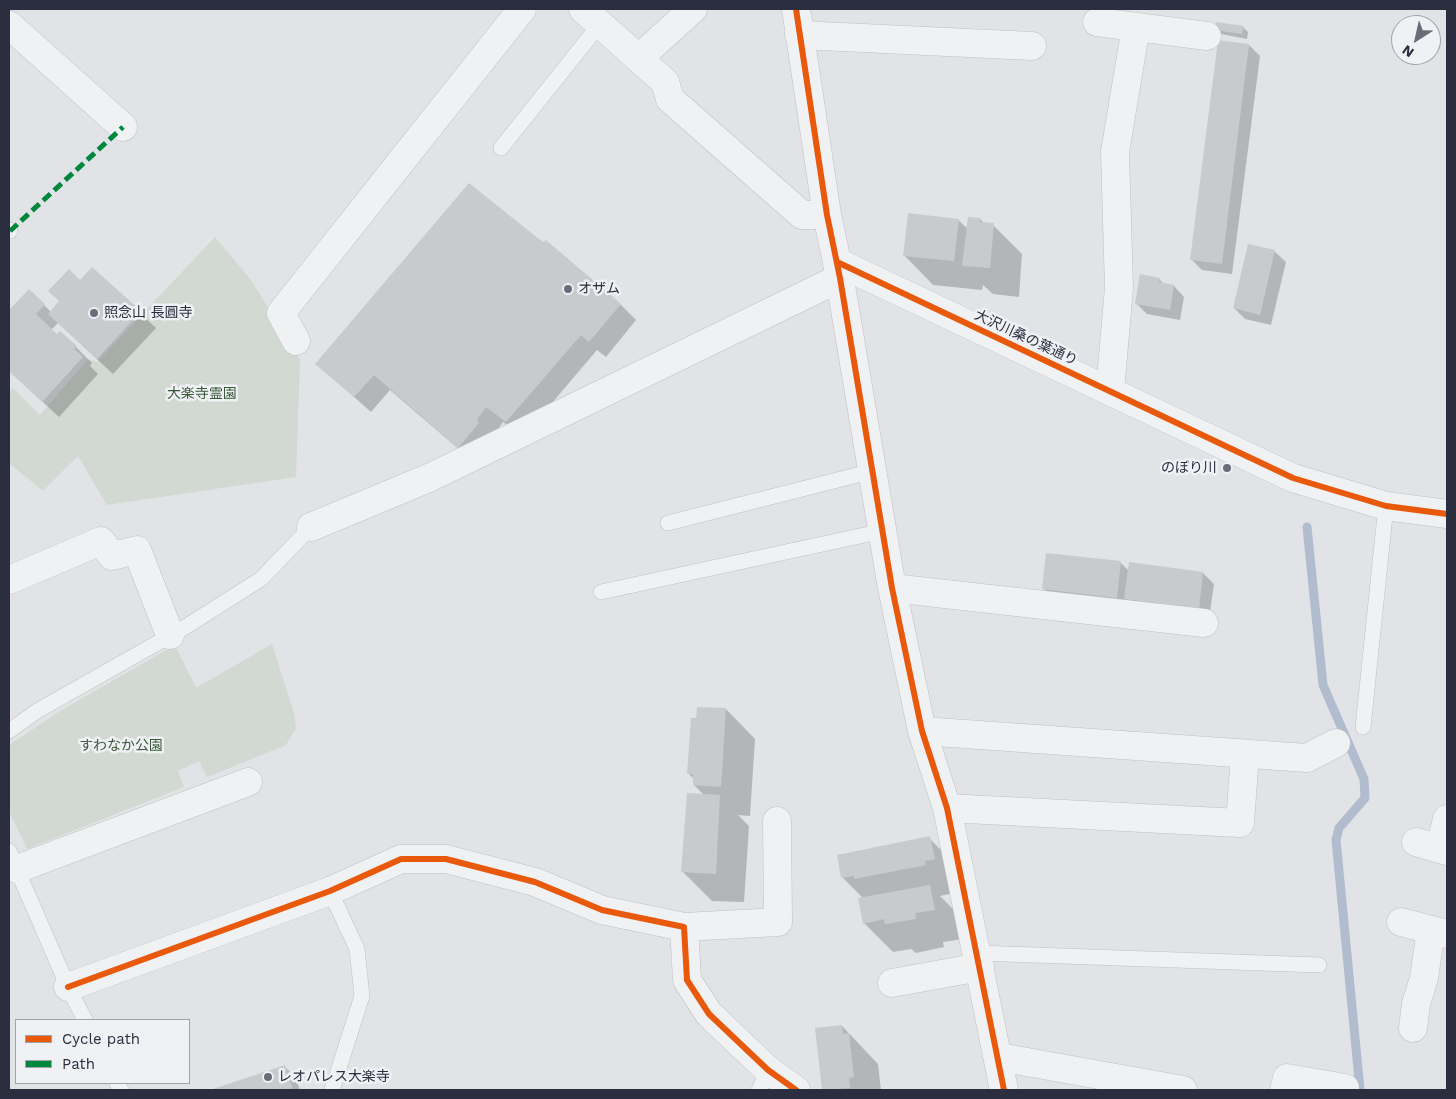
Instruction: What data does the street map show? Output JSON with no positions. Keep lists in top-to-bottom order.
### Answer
{
  "streets": {
    "street": ["大沢川桑の葉通り"]
  },
  "parks": ["大楽寺霊園", "すわなか公園"],
  "places": [
    "オザム",
    "照念山 長圓寺",
    "のぼり川",
    "レオパレス大楽寺"
  ],
  "legend": ["Cycle path", "Path"],
  "north": "bottom left"
}
